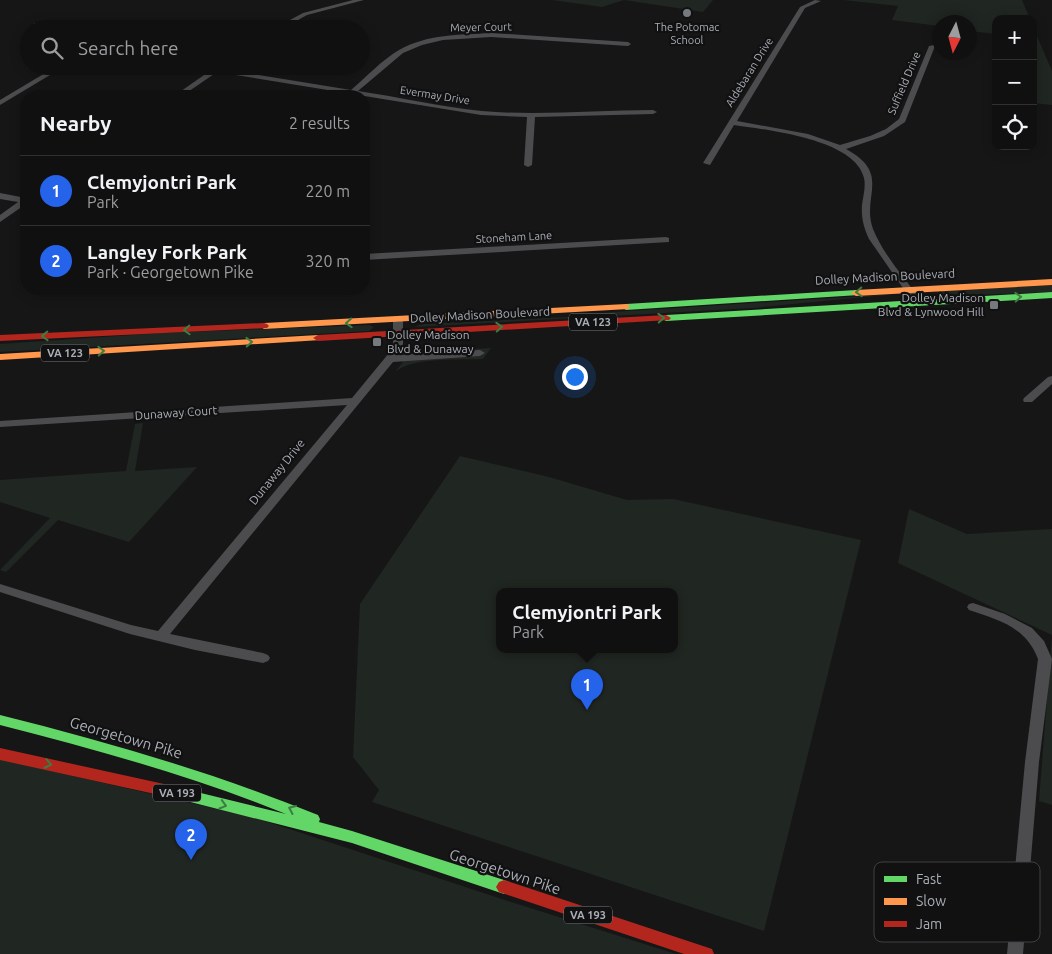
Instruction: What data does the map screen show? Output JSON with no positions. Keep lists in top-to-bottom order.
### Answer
{
  "streets": {
    "main road": [
      "Dolley Madison Boulevard",
      "VA 123",
      "Georgetown Pike",
      "VA 193"
    ],
    "street": [
      "Meyer Court",
      "Aldebaran Drive",
      "Suffield Drive",
      "Evermay Drive",
      "Stoneham Lane",
      "Dunaway Court",
      "Dunaway Drive"
    ]
  },
  "crossings": [
    ["Dolley Madison Boulevard", "Dunaway Drive"],
    ["Dunaway Court", "Dunaway Drive"]
  ],
  "places": {
    "other": ["The Potomac School"],
    "transit": ["Dolley Madison Blvd & Lynwood Hill", "Dolley Madison Blvd & Dunaway"]
  },
  "legend": ["Fast", "Slow", "Jam"],
  "north": "bottom",
  "page": {
    "map_buttons": ["+", "−"],
    "search": "Search here",
    "heading": ["Nearby", "2 results"],
    "list": [
      {
        "mark": "1",
        "name": "Clemyjontri Park",
        "note": "Park",
        "value": "220 m"
      },
      {
        "mark": "2",
        "name": "Langley Fork Park",
        "note": "Park · Georgetown Pike",
        "value": "320 m"
      }
    ],
    "popup": ["Clemyjontri Park", "Park"],
    "pins": ["1", "2"]
  }
}
